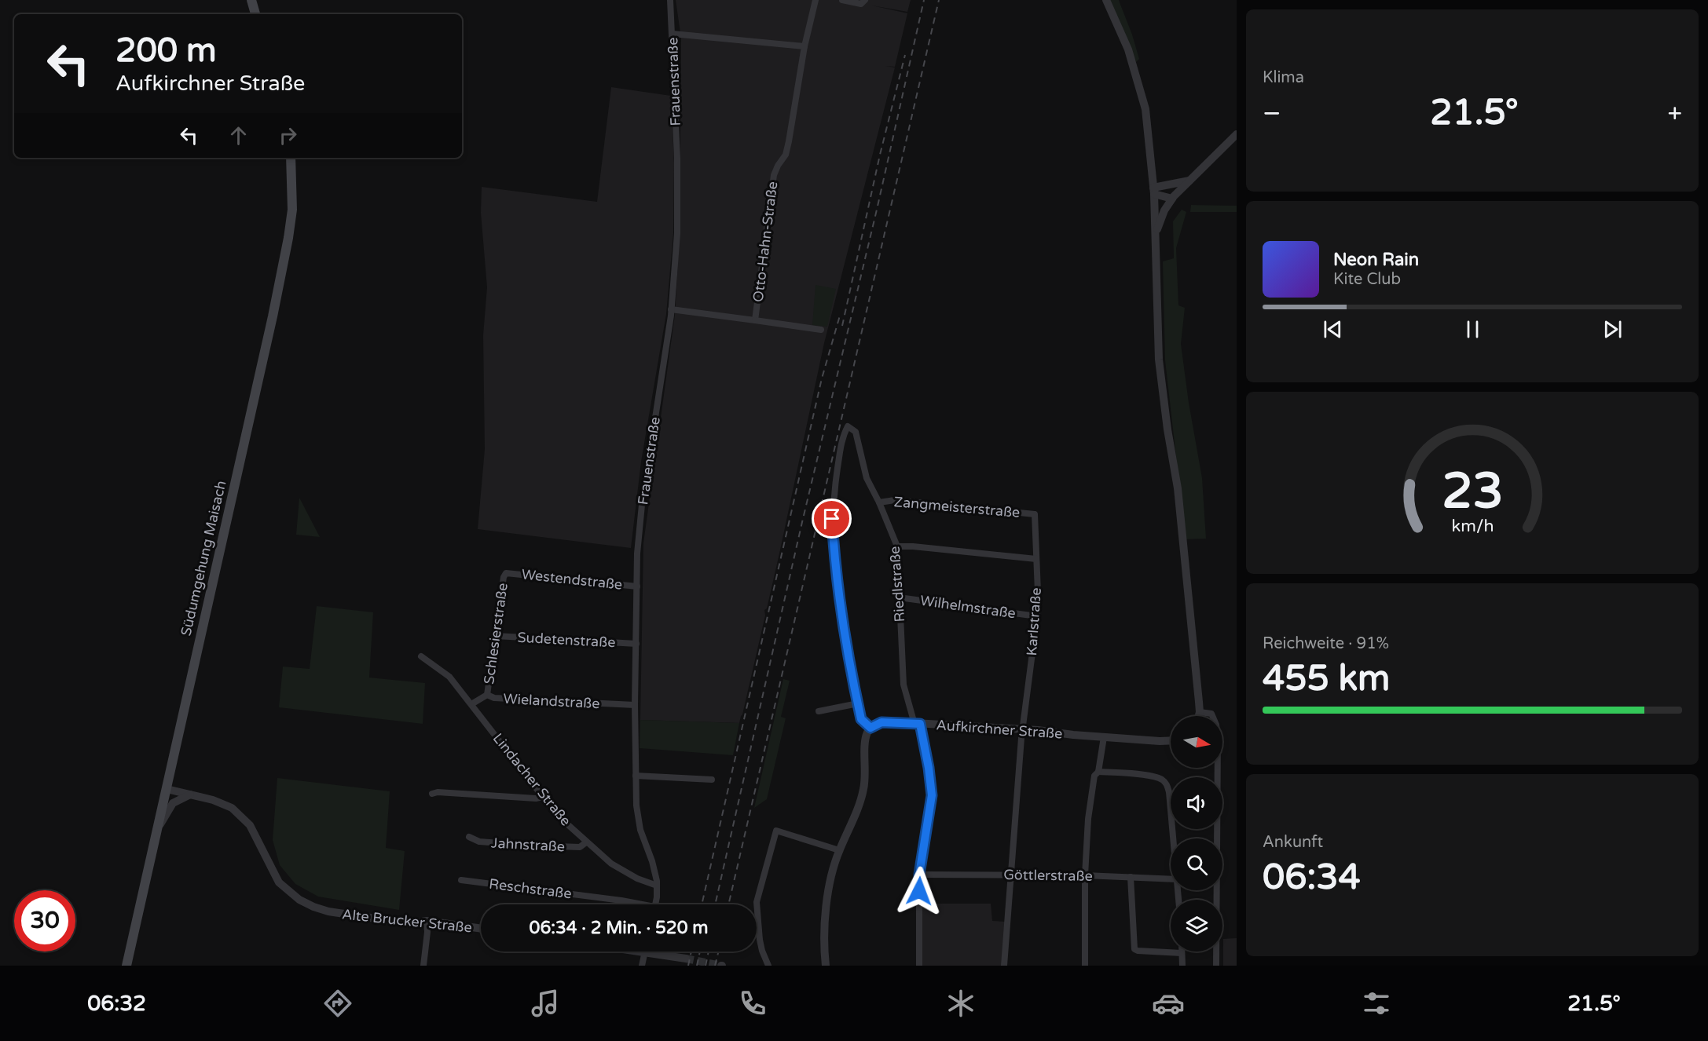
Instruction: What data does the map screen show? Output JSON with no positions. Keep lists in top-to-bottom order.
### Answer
{
  "streets": {
    "main road": ["Südumgehung Maisach"],
    "street": [
      "Frauenstraße",
      "Otto-Hahn-Straße",
      "Zangmeisterstraße",
      "Westendstraße",
      "Riedlstraße",
      "Wilhelmstraße",
      "Karlstraße",
      "Schlesierstraße",
      "Sudetenstraße",
      "Wielandstraße",
      "Aufkirchner Straße",
      "Lindacher Straße",
      "Jahnstraße",
      "Göttlerstraße",
      "Reschstraße",
      "Alte Brucker Straße"
    ]
  },
  "crossings": [
    ["Frauenstraße", "Otto-Hahn-Straße"],
    ["Frauenstraße", "Westendstraße"],
    ["Frauenstraße", "Sudetenstraße"],
    ["Frauenstraße", "Wielandstraße"],
    ["Frauenstraße", "Lindacher Straße"],
    ["Zangmeisterstraße", "Riedlstraße"],
    ["Zangmeisterstraße", "Karlstraße"],
    ["Südumgehung Maisach", "Alte Brucker Straße"],
    ["Westendstraße", "Schlesierstraße"],
    ["Riedlstraße", "Wilhelmstraße"],
    ["Riedlstraße", "Aufkirchner Straße"],
    ["Riedlstraße", "Göttlerstraße"],
    ["Wilhelmstraße", "Karlstraße"],
    ["Karlstraße", "Aufkirchner Straße"],
    ["Karlstraße", "Göttlerstraße"],
    ["Schlesierstraße", "Sudetenstraße"],
    ["Schlesierstraße", "Wielandstraße"],
    ["Wielandstraße", "Lindacher Straße"],
    ["Lindacher Straße", "Jahnstraße"]
  ],
  "north": "right",
  "page": {
    "tile": [
      "Klima",
      ["Reichweite · 91%", "455 km"],
      ["Ankunft", "06:34"]
    ],
    "turn": ["200 m", "Aufkirchner Straße"],
    "heat": ["−", "21.5°", "+"],
    "song": ["Neon Rain", "Kite Club"],
    "limit": "30",
    "trip": "06:34 · 2 Min. · 520 m",
    "tabs": ["06:32", "21.5°"],
    "gauge": ["23", "km/h"]
  }
}
